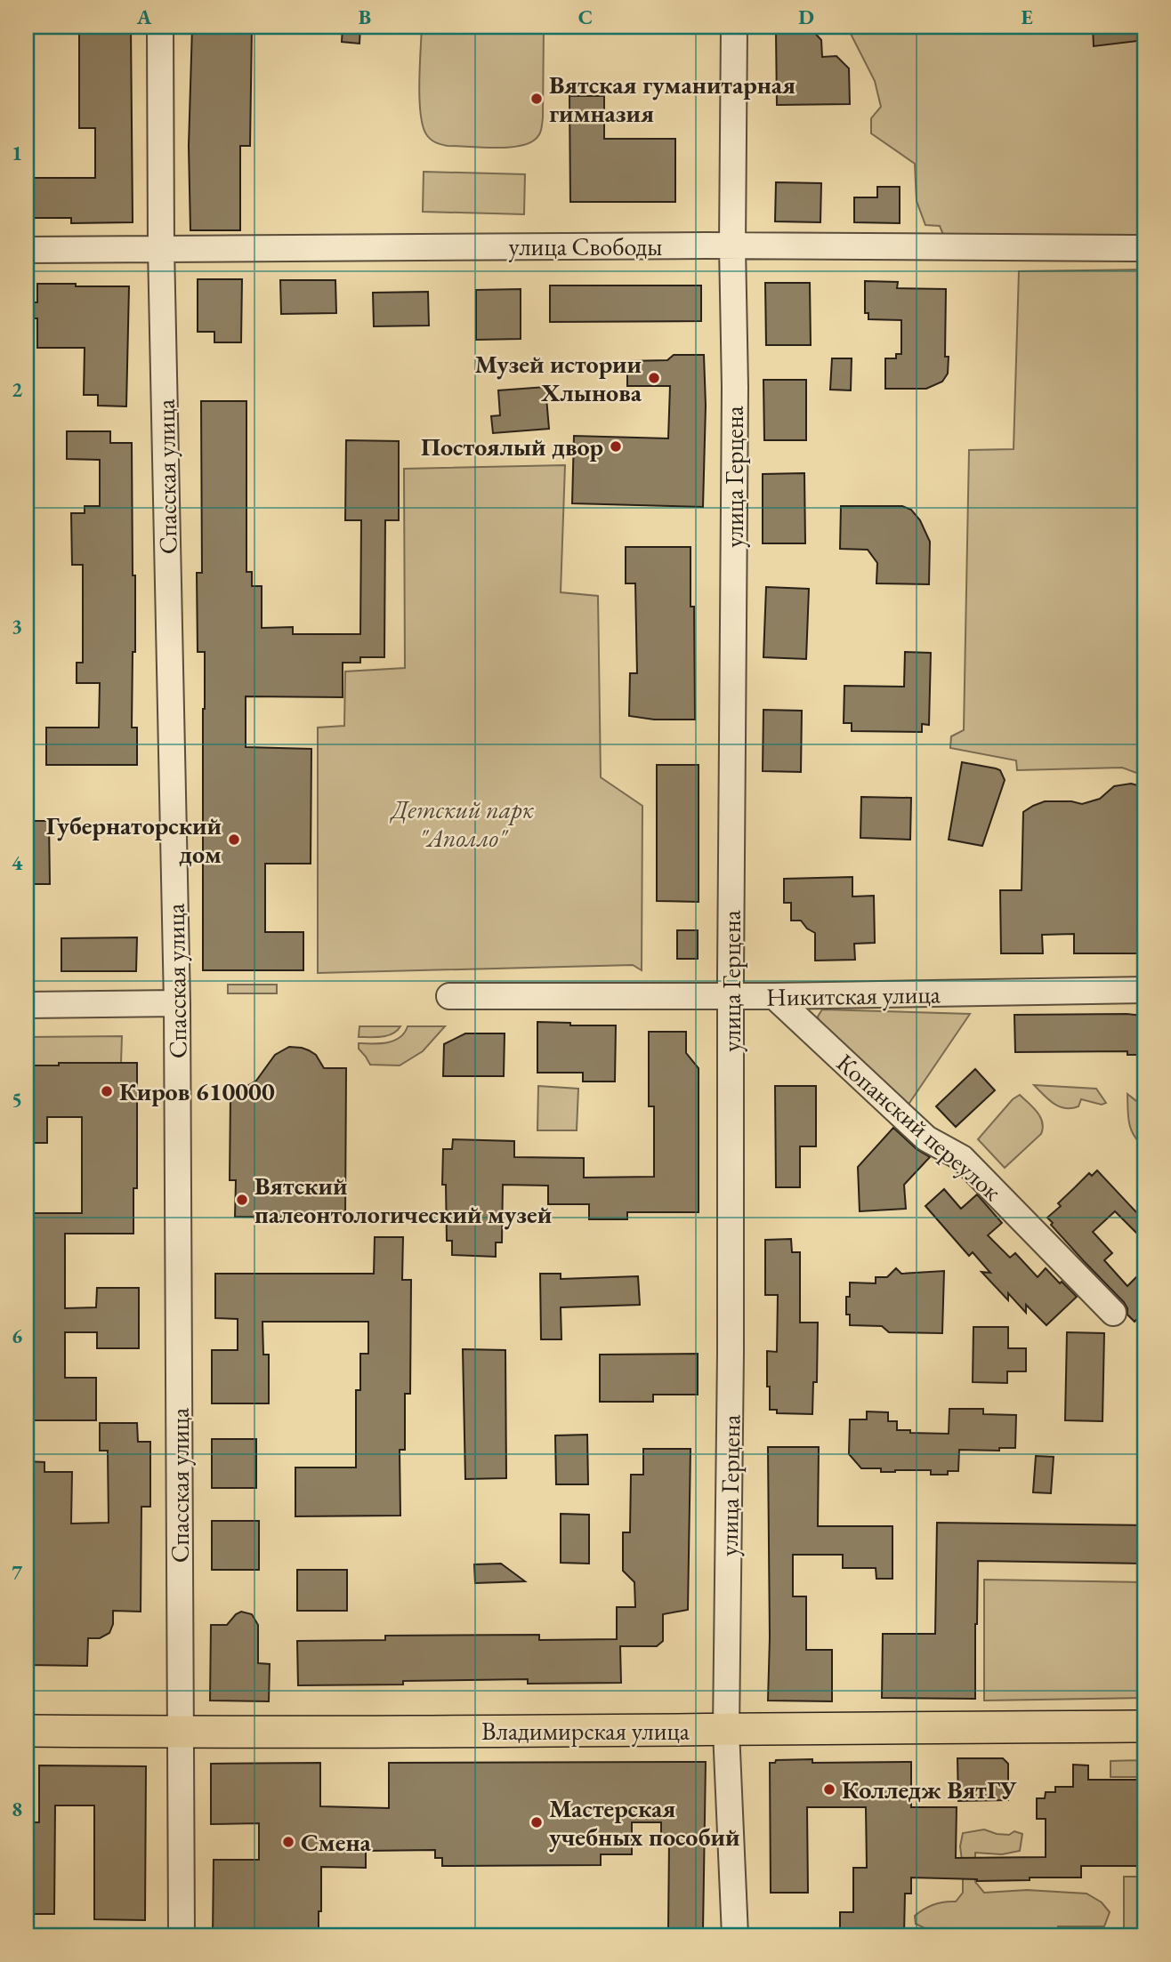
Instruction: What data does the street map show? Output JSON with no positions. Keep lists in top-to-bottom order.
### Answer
{
  "streets": {
    "main road": ["Владимирская улица"],
    "street": [
      "улица Свободы",
      "Спасская улица",
      "улица Герцена",
      "Никитская улица",
      "Копанский переулок"
    ]
  },
  "crossings": [
    ["улица Свободы", "Спасская улица"],
    ["улица Свободы", "улица Герцена"],
    ["Спасская улица", "Владимирская улица"],
    ["улица Герцена", "Никитская улица"],
    ["улица Герцена", "Владимирская улица"],
    ["Никитская улица", "Копанский переулок"]
  ],
  "parks": ["Детский парк \"Аполло\""],
  "places": [
    "Вятская гуманитарная гимназия",
    "Музей истории Хлынова",
    "Постоялый двор",
    "Губернаторский дом",
    "Киров 610000",
    "Вятский палеонтологический музей",
    "Колледж ВятГУ",
    "Мастерская учебных пособий",
    "Смена"
  ],
  "grid": {
    "columns": [
      "A",
      "B",
      "C",
      "D",
      "E"
    ],
    "rows": [
      "1",
      "2",
      "3",
      "4",
      "5",
      "6",
      "7",
      "8"
    ]
  }
}
